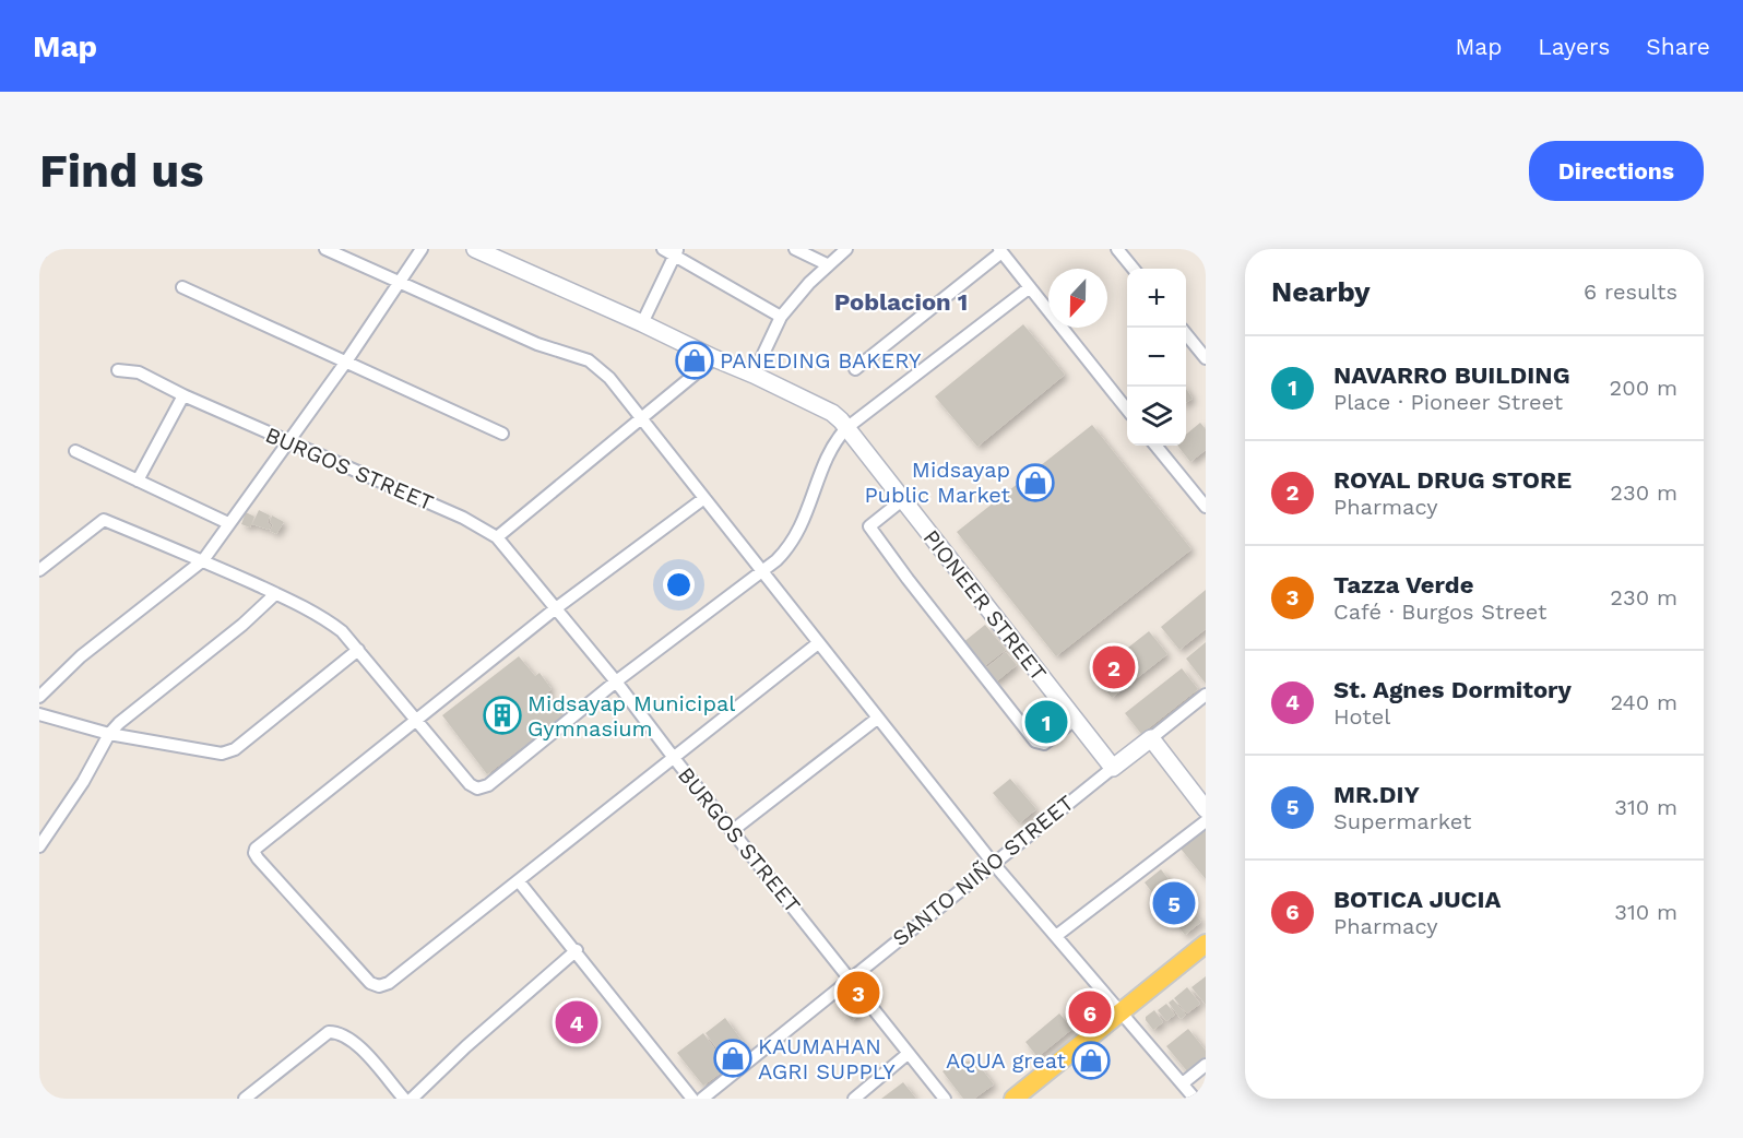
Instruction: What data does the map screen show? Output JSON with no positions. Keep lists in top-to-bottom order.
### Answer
{
  "streets": {
    "main road": ["PIONEER STREET", "SANTO NIÑO STREET"],
    "street": ["BURGOS STREET"]
  },
  "crossings": [
    ["BURGOS STREET", "SANTO NIÑO STREET"],
    ["PIONEER STREET", "SANTO NIÑO STREET"]
  ],
  "districts": ["Poblacion 1"],
  "places": {
    "shop": [
      "PANEDING BAKERY",
      "Midsayap Public Market",
      "KAUMAHAN AGRI SUPPLY",
      "AQUA great"
    ],
    "building": ["Midsayap Municipal Gymnasium"]
  },
  "north": "bottom",
  "page": {
    "header": "Map",
    "nav": ["Map", "Layers", "Share"],
    "buttons": "Directions",
    "title": "Find us",
    "heading": ["Nearby", "6 results"],
    "map_buttons": ["+", "−"],
    "list": [
      {
        "mark": "1",
        "name": "NAVARRO BUILDING",
        "note": "Place · Pioneer Street",
        "value": "200 m"
      },
      {
        "mark": "2",
        "name": "ROYAL DRUG STORE",
        "note": "Pharmacy",
        "value": "230 m"
      },
      {
        "mark": "3",
        "name": "Tazza Verde",
        "note": "Café · Burgos Street",
        "value": "230 m"
      },
      {
        "mark": "4",
        "name": "St. Agnes Dormitory",
        "note": "Hotel",
        "value": "240 m"
      },
      {
        "mark": "5",
        "name": "MR.DIY",
        "note": "Supermarket",
        "value": "310 m"
      },
      {
        "mark": "6",
        "name": "BOTICA JUCIA",
        "note": "Pharmacy",
        "value": "310 m"
      }
    ],
    "pins": [
      "2",
      "1",
      "5",
      "3",
      "6",
      "4"
    ]
  }
}
